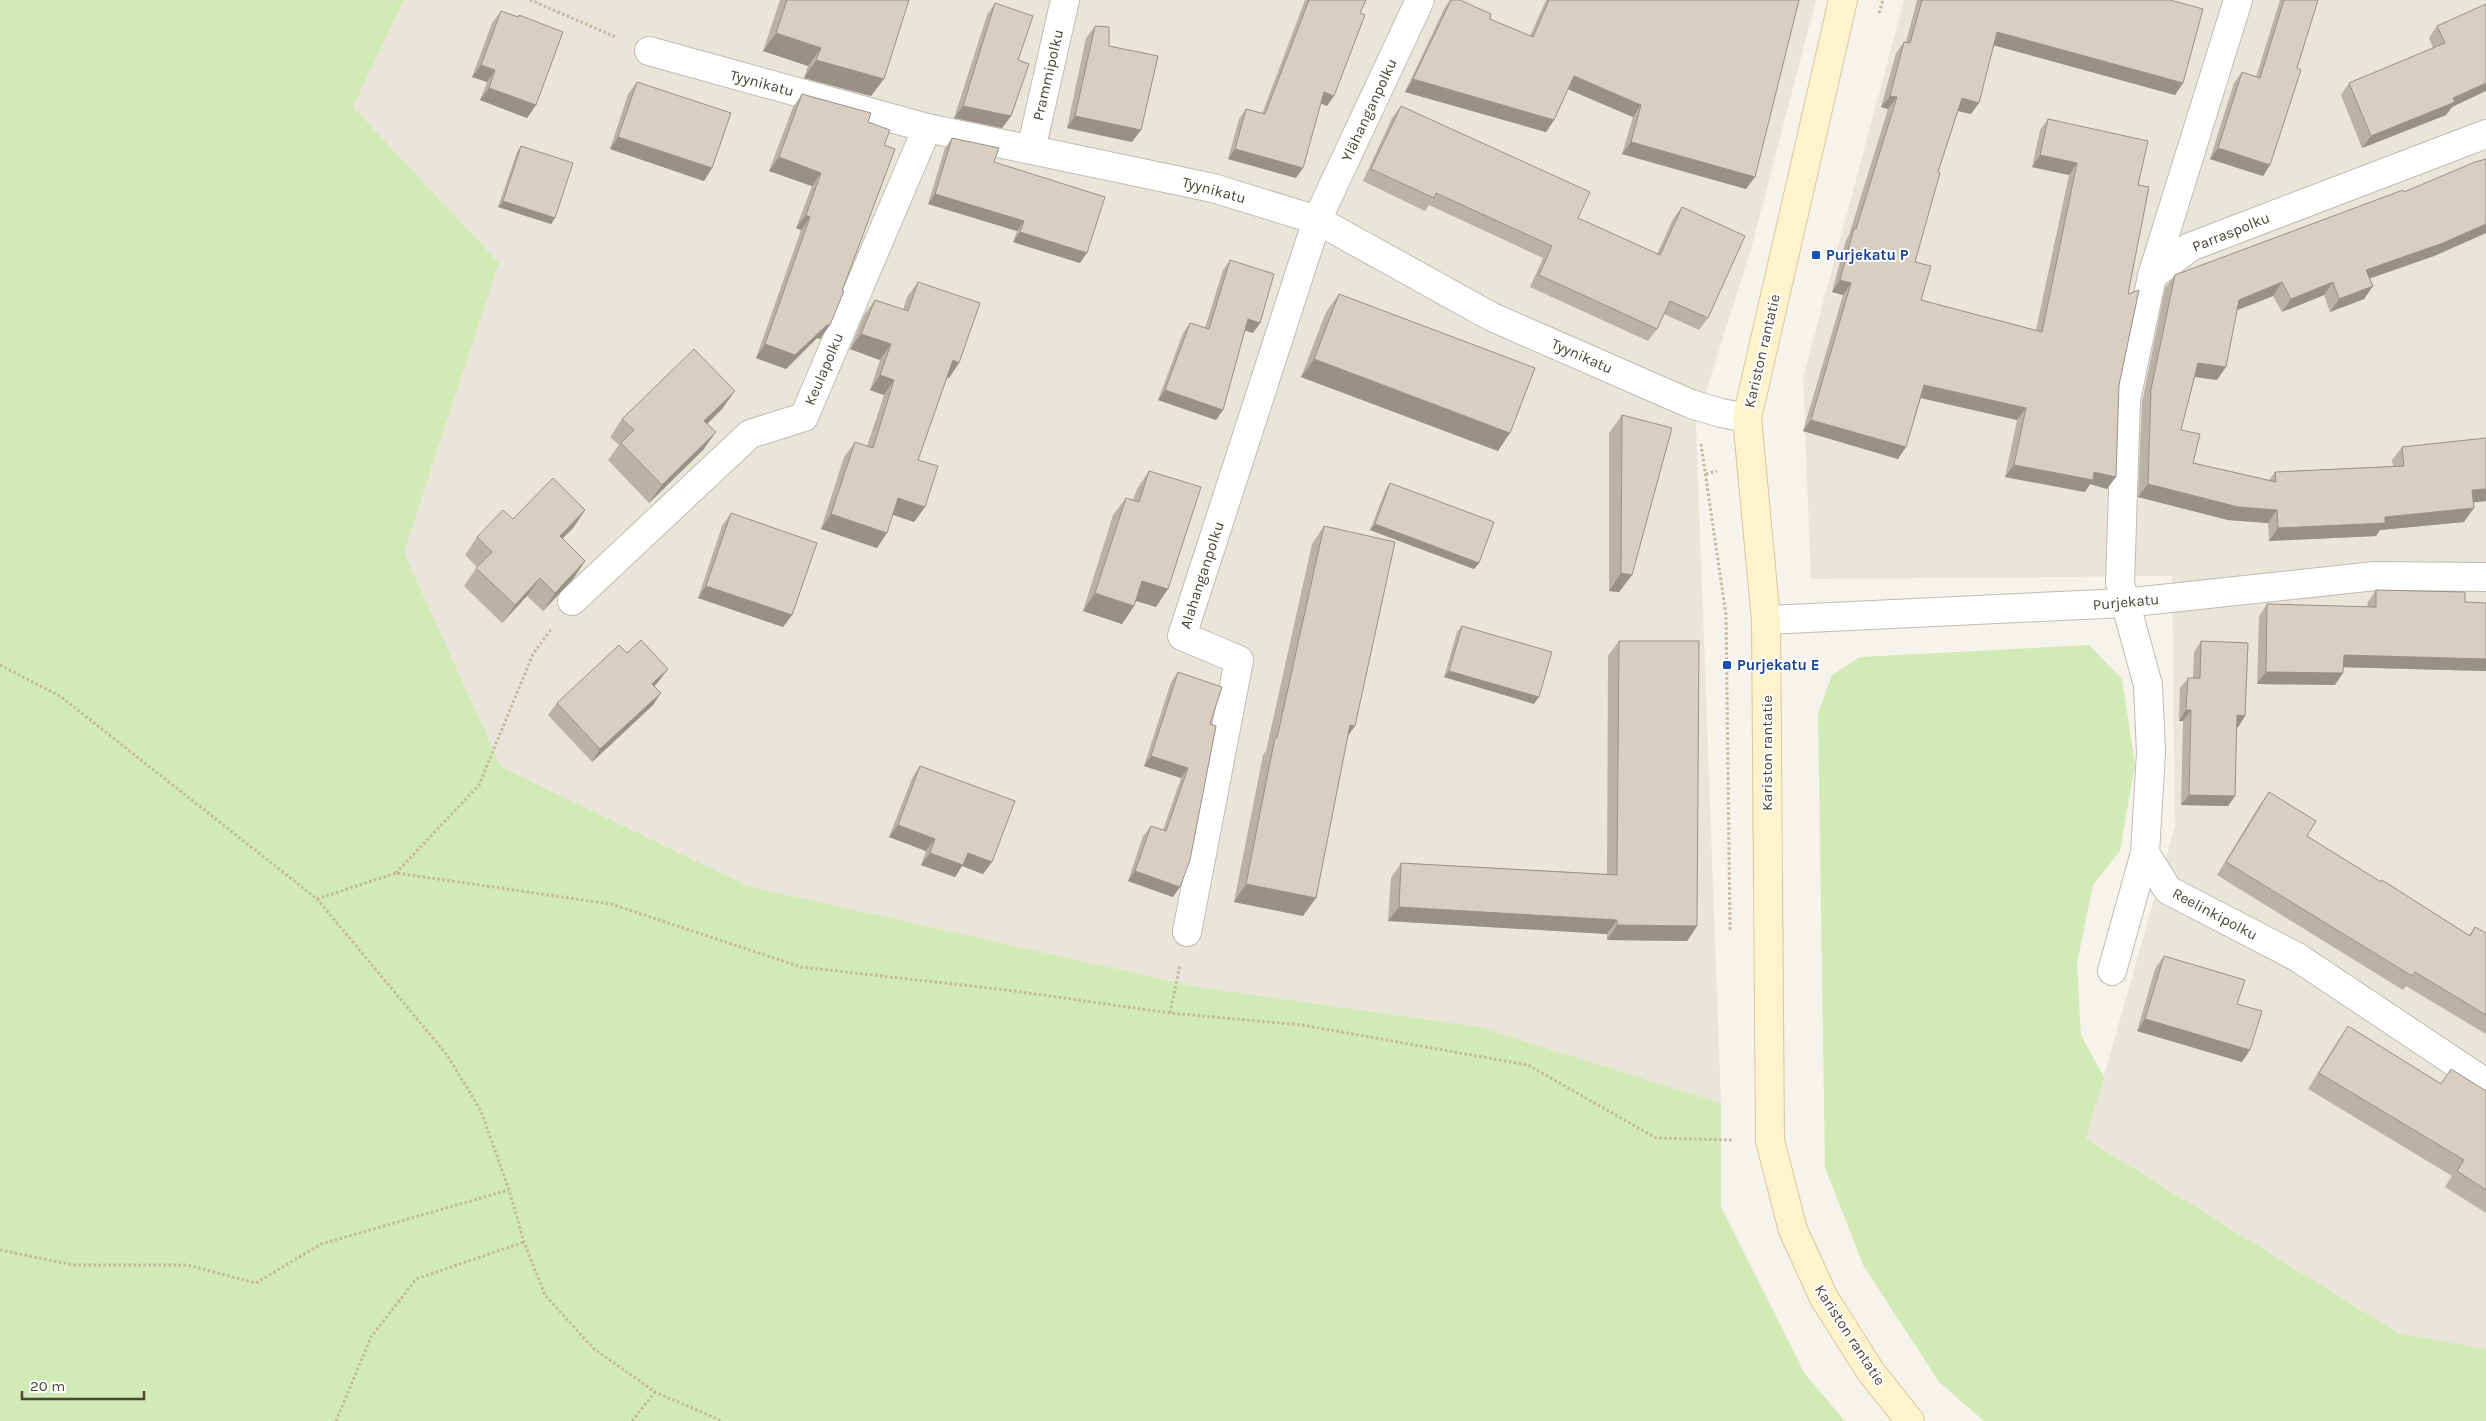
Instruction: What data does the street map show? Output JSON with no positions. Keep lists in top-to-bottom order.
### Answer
{
  "streets": {
    "street": [
      "Prammipolku",
      "Tyynikatu",
      "Ylähanganpolku",
      "Parraspolku",
      "Kariston rantatie",
      "Keulapolku",
      "Alahanganpolku",
      "Purjekatu",
      "Reelinkipolku"
    ]
  },
  "crossings": [
    ["Prammipolku", "Tyynikatu"],
    ["Tyynikatu", "Ylähanganpolku"],
    ["Tyynikatu", "Kariston rantatie"],
    ["Tyynikatu", "Keulapolku"],
    ["Tyynikatu", "Alahanganpolku"],
    ["Ylähanganpolku", "Alahanganpolku"],
    ["Kariston rantatie", "Purjekatu"]
  ],
  "places": {
    "transit": ["Purjekatu P", "Purjekatu E"]
  },
  "scale_bar": "20 m"
}
